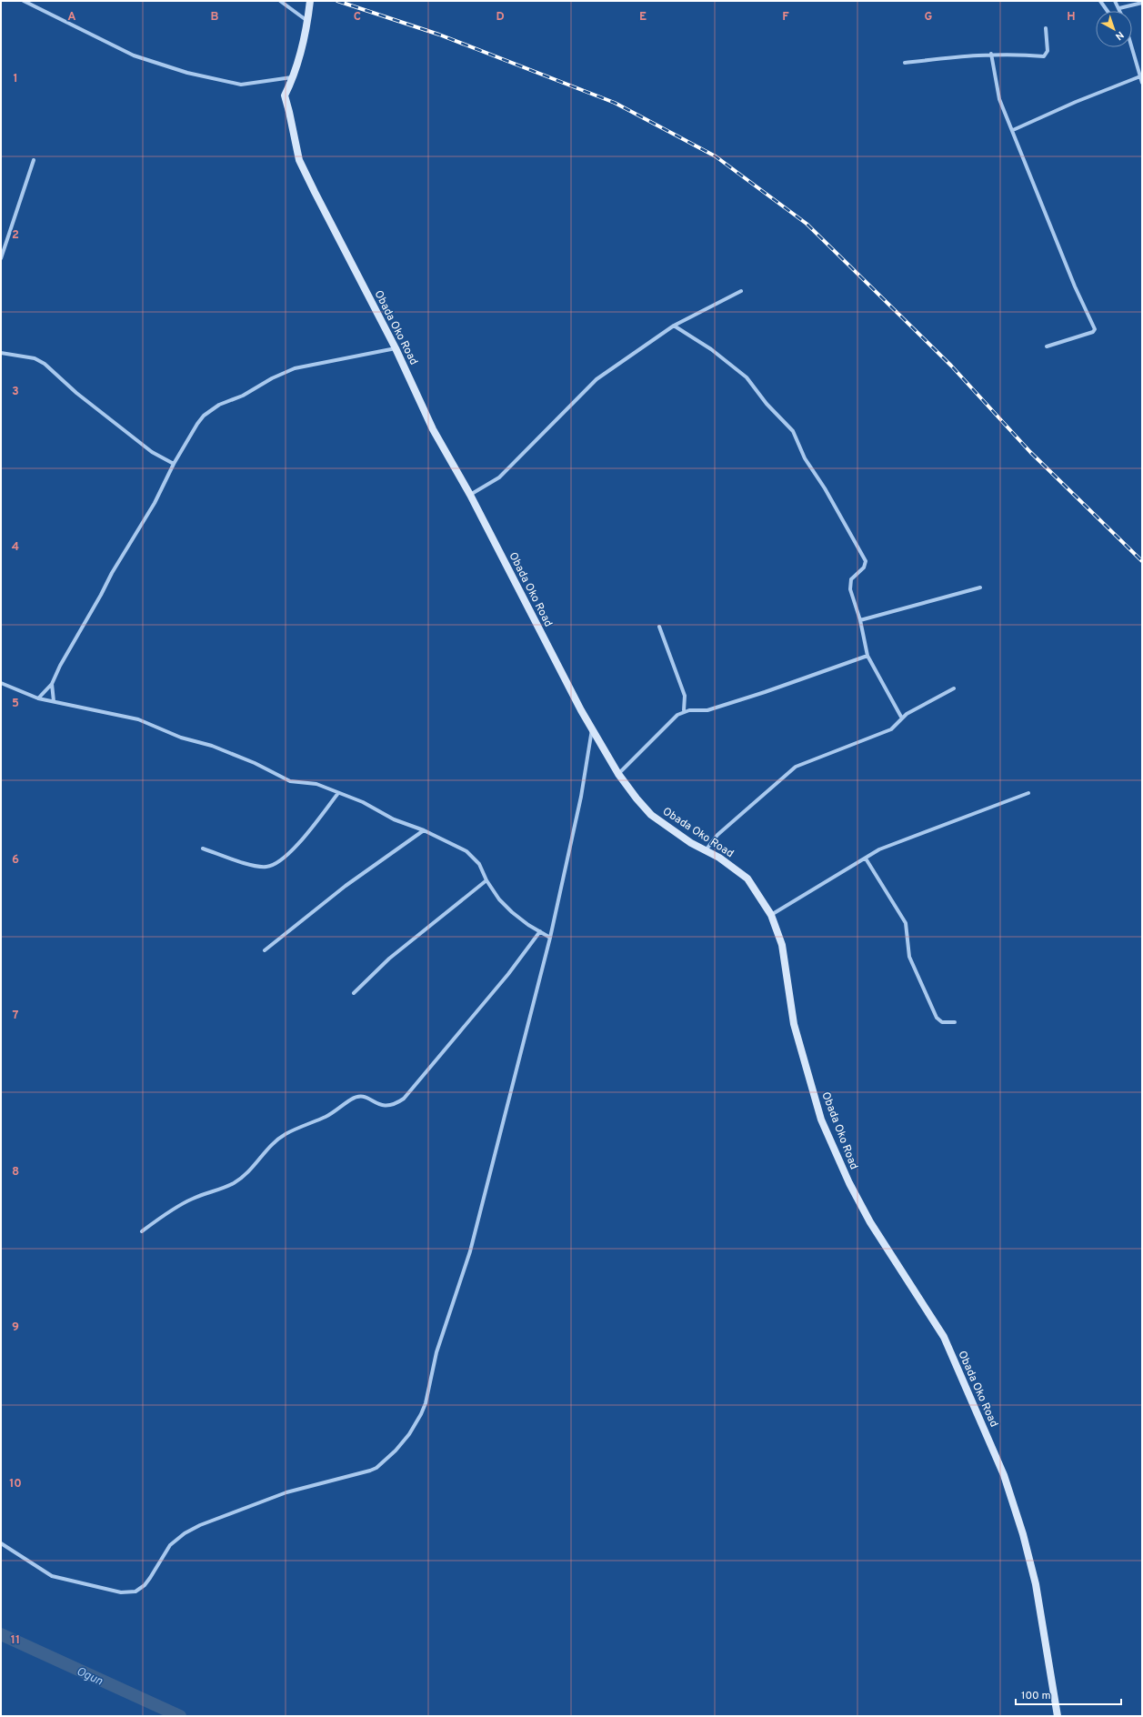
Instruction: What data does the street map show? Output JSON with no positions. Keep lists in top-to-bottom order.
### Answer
{
  "streets": {
    "main road": ["Obada Oko Road"]
  },
  "water": ["Ogun"],
  "scale_bar": "100 m",
  "north": "bottom right",
  "grid": {
    "columns": [
      "A",
      "B",
      "C",
      "D",
      "E",
      "F",
      "G",
      "H"
    ],
    "rows": [
      "1",
      "2",
      "3",
      "4",
      "5",
      "6",
      "7",
      "8",
      "9",
      "10",
      "11"
    ]
  }
}
